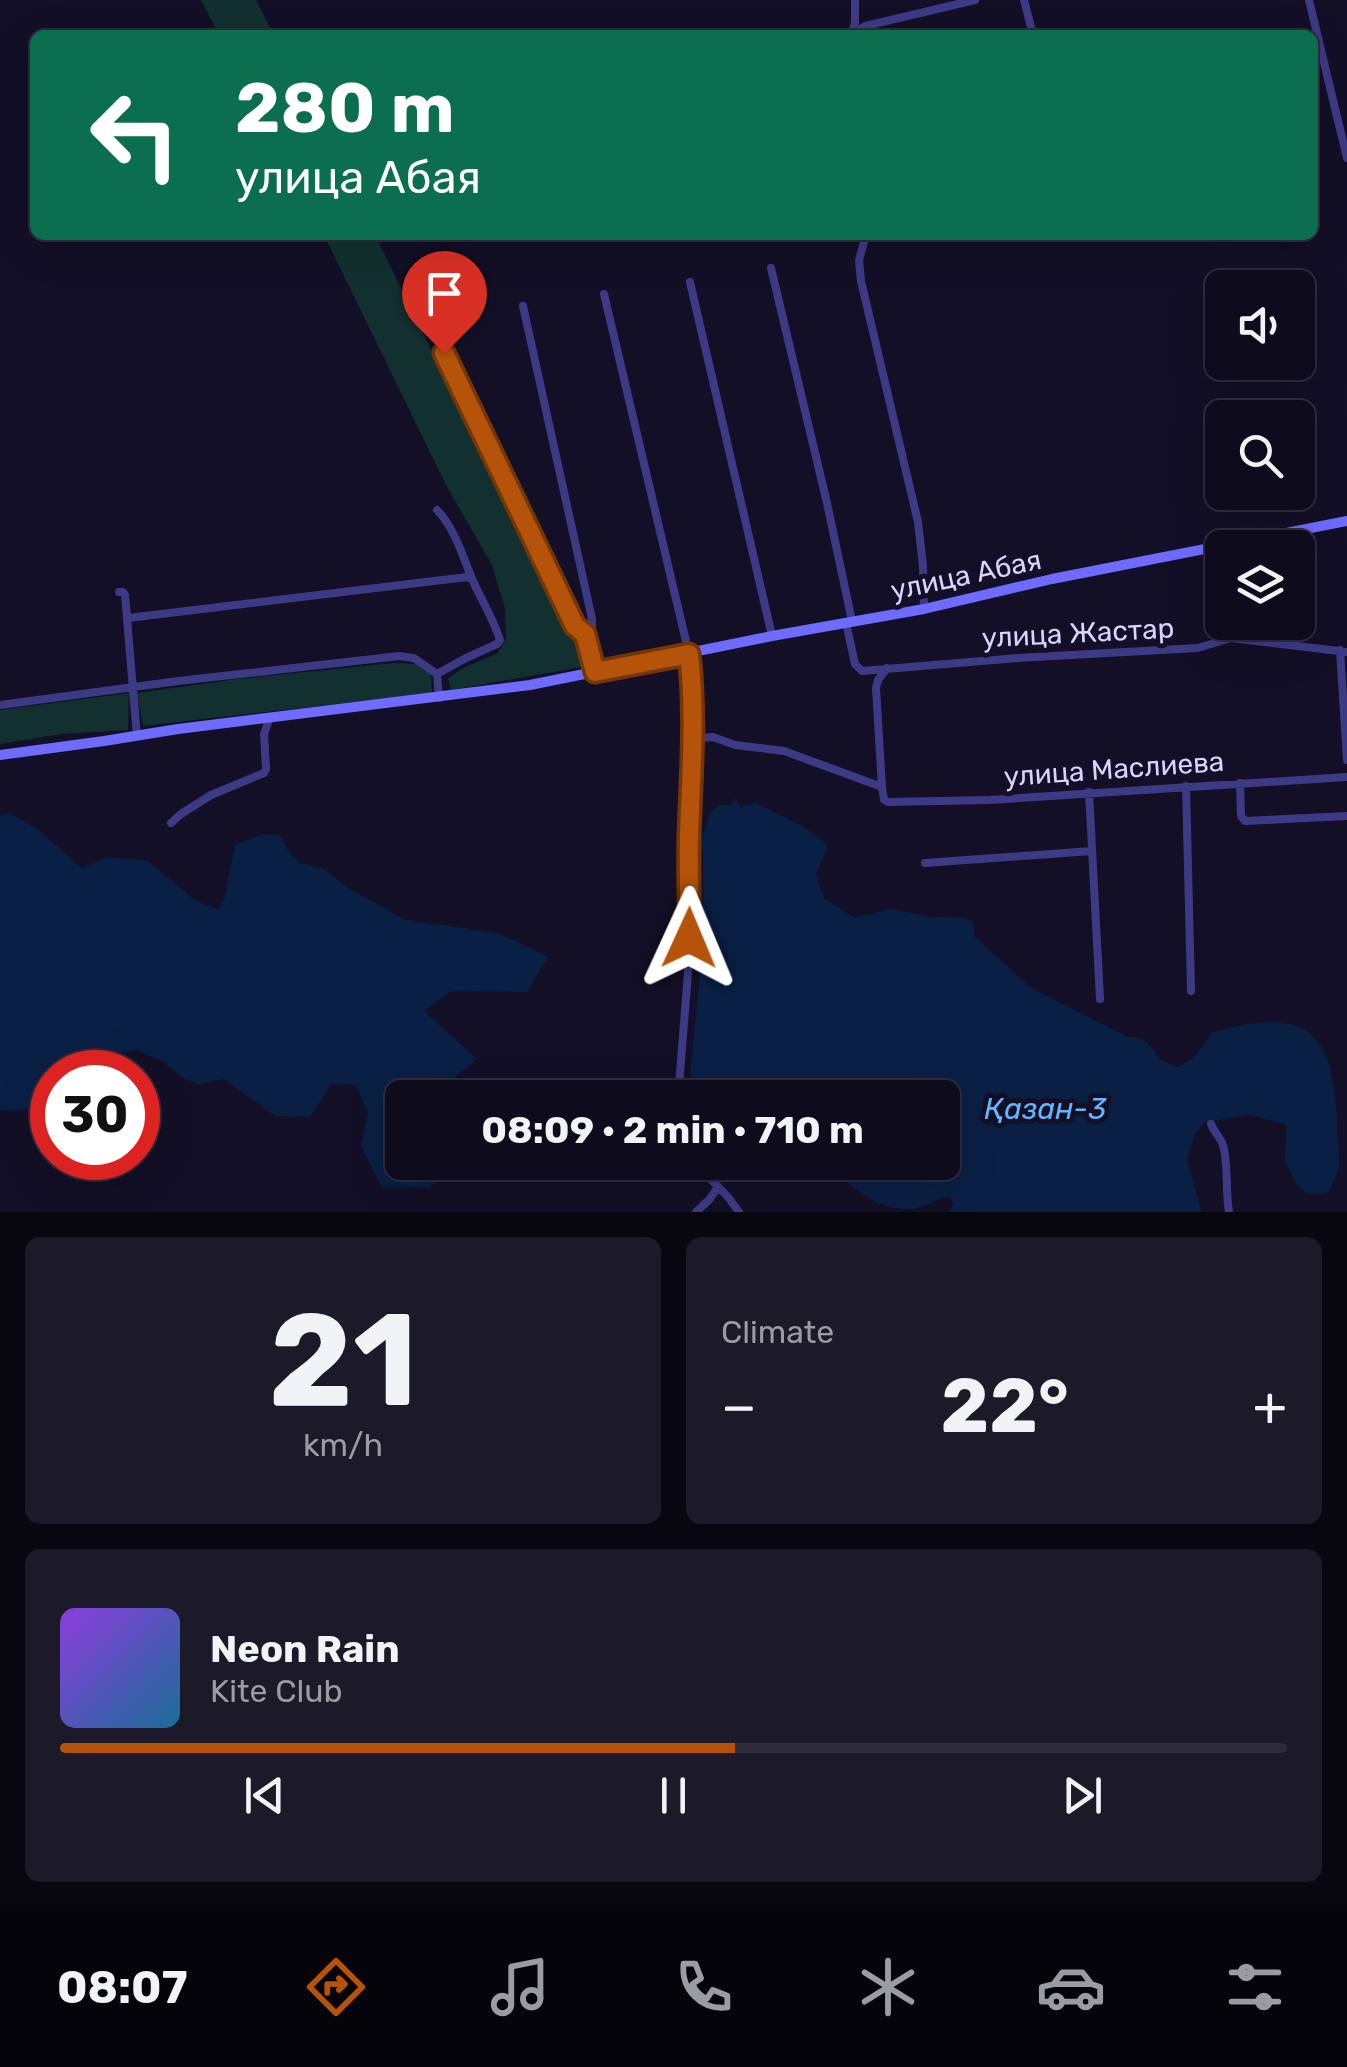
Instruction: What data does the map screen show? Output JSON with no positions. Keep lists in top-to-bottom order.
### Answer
{
  "streets": {
    "main road": ["улица Абая"],
    "street": ["улица Жастар", "улица Маслиева"]
  },
  "water": ["Қазан-3"],
  "page": {
    "turn": ["280 m", "улица Абая"],
    "limit": "30",
    "trip": "08:09 · 2 min · 710 m",
    "tile": [
      ["21", "km/h"],
      "Climate"
    ],
    "heat": ["−", "22°", "+"],
    "song": ["Neon Rain", "Kite Club"],
    "tabs": "08:07"
  }
}
